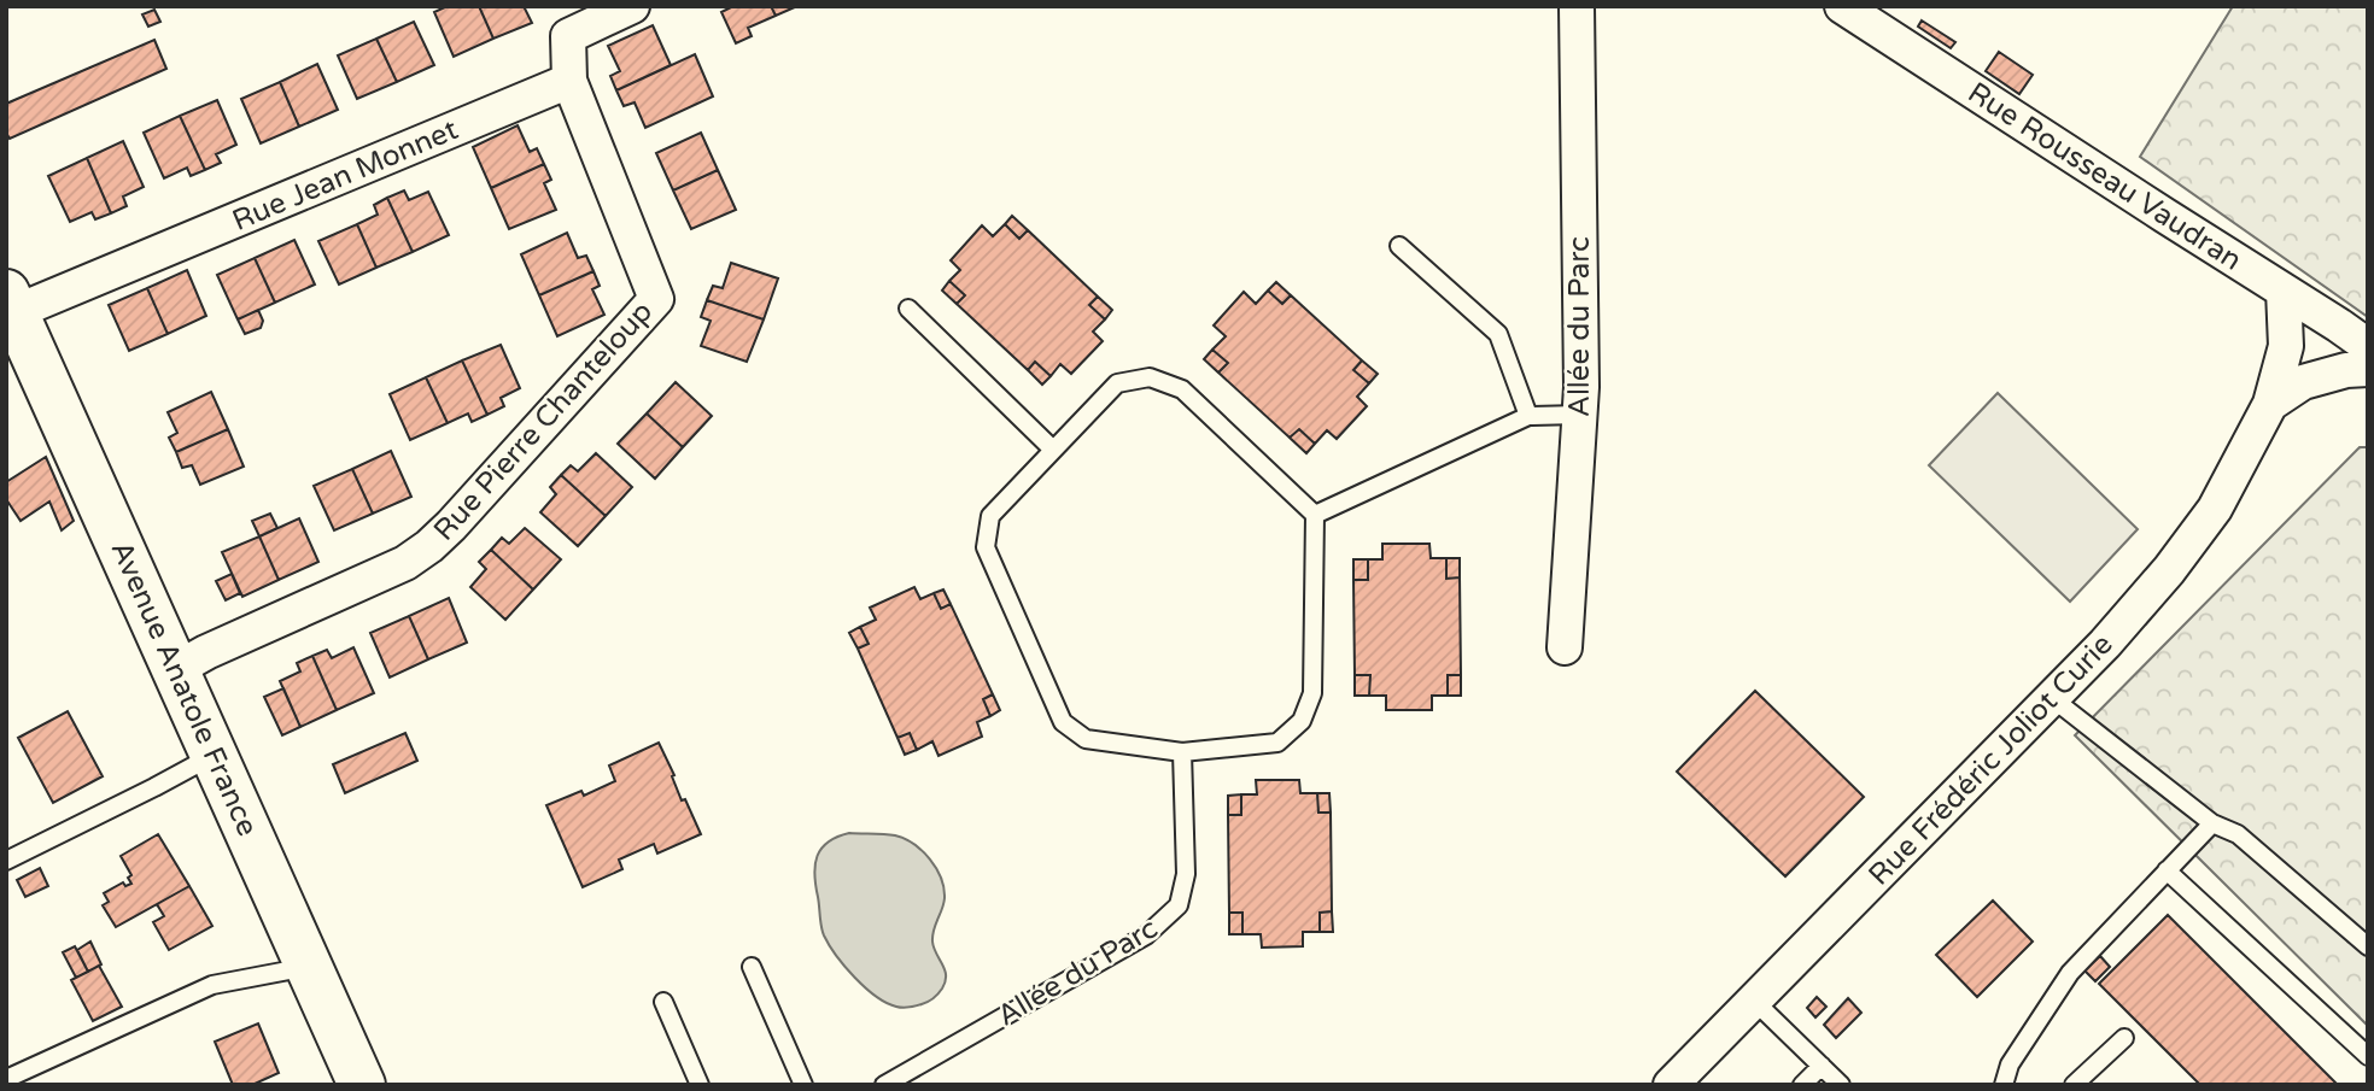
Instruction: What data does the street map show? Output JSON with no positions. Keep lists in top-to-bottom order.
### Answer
{
  "streets": {
    "main road": ["Avenue Anatole France"],
    "street": [
      "Rue Jean Monnet",
      "Rue Rousseau Vaudran",
      "Allée du Parc",
      "Rue Pierre Chanteloup",
      "Rue Frédéric Joliot Curie"
    ]
  },
  "crossings": [
    ["Rue Jean Monnet", "Rue Pierre Chanteloup"],
    ["Rue Jean Monnet", "Avenue Anatole France"],
    ["Rue Rousseau Vaudran", "Rue Frédéric Joliot Curie"],
    ["Rue Pierre Chanteloup", "Avenue Anatole France"]
  ]
}
